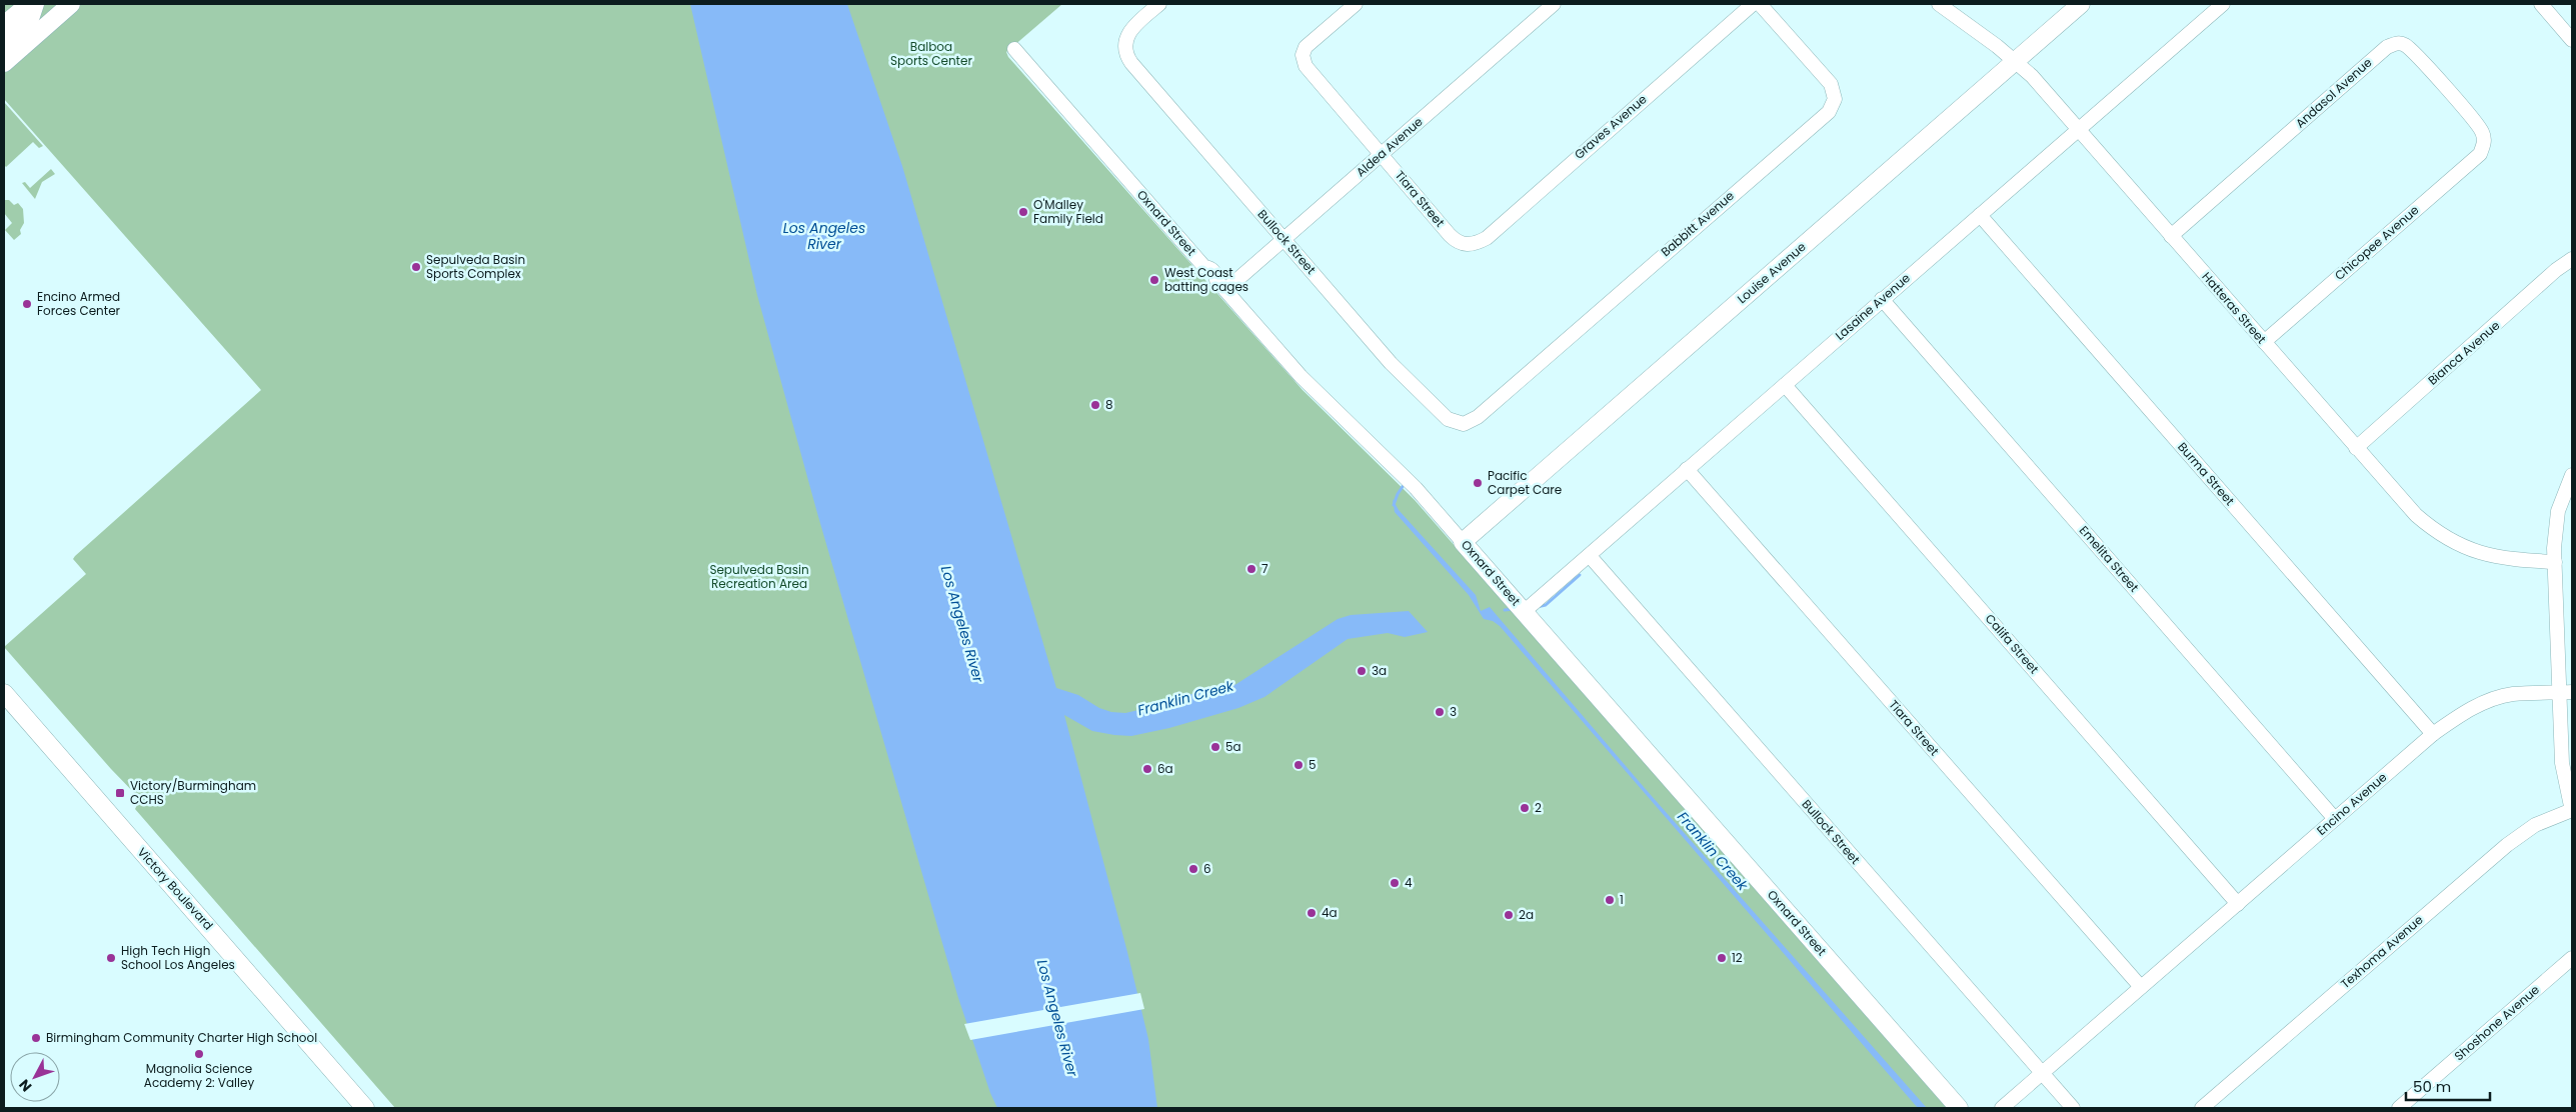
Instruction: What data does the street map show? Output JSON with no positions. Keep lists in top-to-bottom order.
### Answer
{
  "streets": {
    "main road": ["Oxnard Street", "Louise Avenue", "Victory Boulevard"],
    "street": [
      "Andasol Avenue",
      "Graves Avenue",
      "Aldea Avenue",
      "Tiara Street",
      "Babbitt Avenue",
      "Bullock Street",
      "Chicopee Avenue",
      "Lasaine Avenue",
      "Hatteras Street",
      "Bianca Avenue",
      "Burma Street",
      "Emelita Street",
      "Califa Street",
      "Encino Avenue",
      "Texhoma Avenue",
      "Shoshone Avenue"
    ]
  },
  "crossings": [
    ["Andasol Avenue", "Chicopee Avenue"],
    ["Andasol Avenue", "Hatteras Street"],
    ["Graves Avenue", "Tiara Street"],
    ["Aldea Avenue", "Tiara Street"],
    ["Aldea Avenue", "Oxnard Street"],
    ["Aldea Avenue", "Bullock Street"],
    ["Tiara Street", "Lasaine Avenue"],
    ["Tiara Street", "Encino Avenue"],
    ["Oxnard Street", "Louise Avenue"],
    ["Oxnard Street", "Lasaine Avenue"],
    ["Babbitt Avenue", "Bullock Street"],
    ["Bullock Street", "Lasaine Avenue"],
    ["Bullock Street", "Encino Avenue"],
    ["Chicopee Avenue", "Hatteras Street"],
    ["Louise Avenue", "Hatteras Street"],
    ["Lasaine Avenue", "Hatteras Street"],
    ["Lasaine Avenue", "Burma Street"],
    ["Lasaine Avenue", "Emelita Street"],
    ["Lasaine Avenue", "Califa Street"],
    ["Hatteras Street", "Bianca Avenue"],
    ["Burma Street", "Encino Avenue"],
    ["Emelita Street", "Encino Avenue"],
    ["Califa Street", "Encino Avenue"]
  ],
  "water": ["Los Angeles River", "Franklin Creek"],
  "parks": ["Balboa Sports Center", "Sepulveda Basin Recreation Area"],
  "places": {
    "other": [
      "O'Malley Family Field",
      "Sepulveda Basin Sports Complex",
      "West Coast batting cages",
      "Encino Armed Forces Center",
      "8",
      "Pacific Carpet Care",
      "7",
      "3a",
      "3",
      "5a",
      "5",
      "6a",
      "2",
      "6",
      "4",
      "1",
      "4a",
      "2a",
      "High Tech High School Los Angeles",
      "12",
      "Birmingham Community Charter High School",
      "Magnolia Science Academy 2: Valley"
    ],
    "transit": ["Victory/Burmingham CCHS"]
  },
  "scale_bar": "50 m",
  "north": "bottom left"
}
